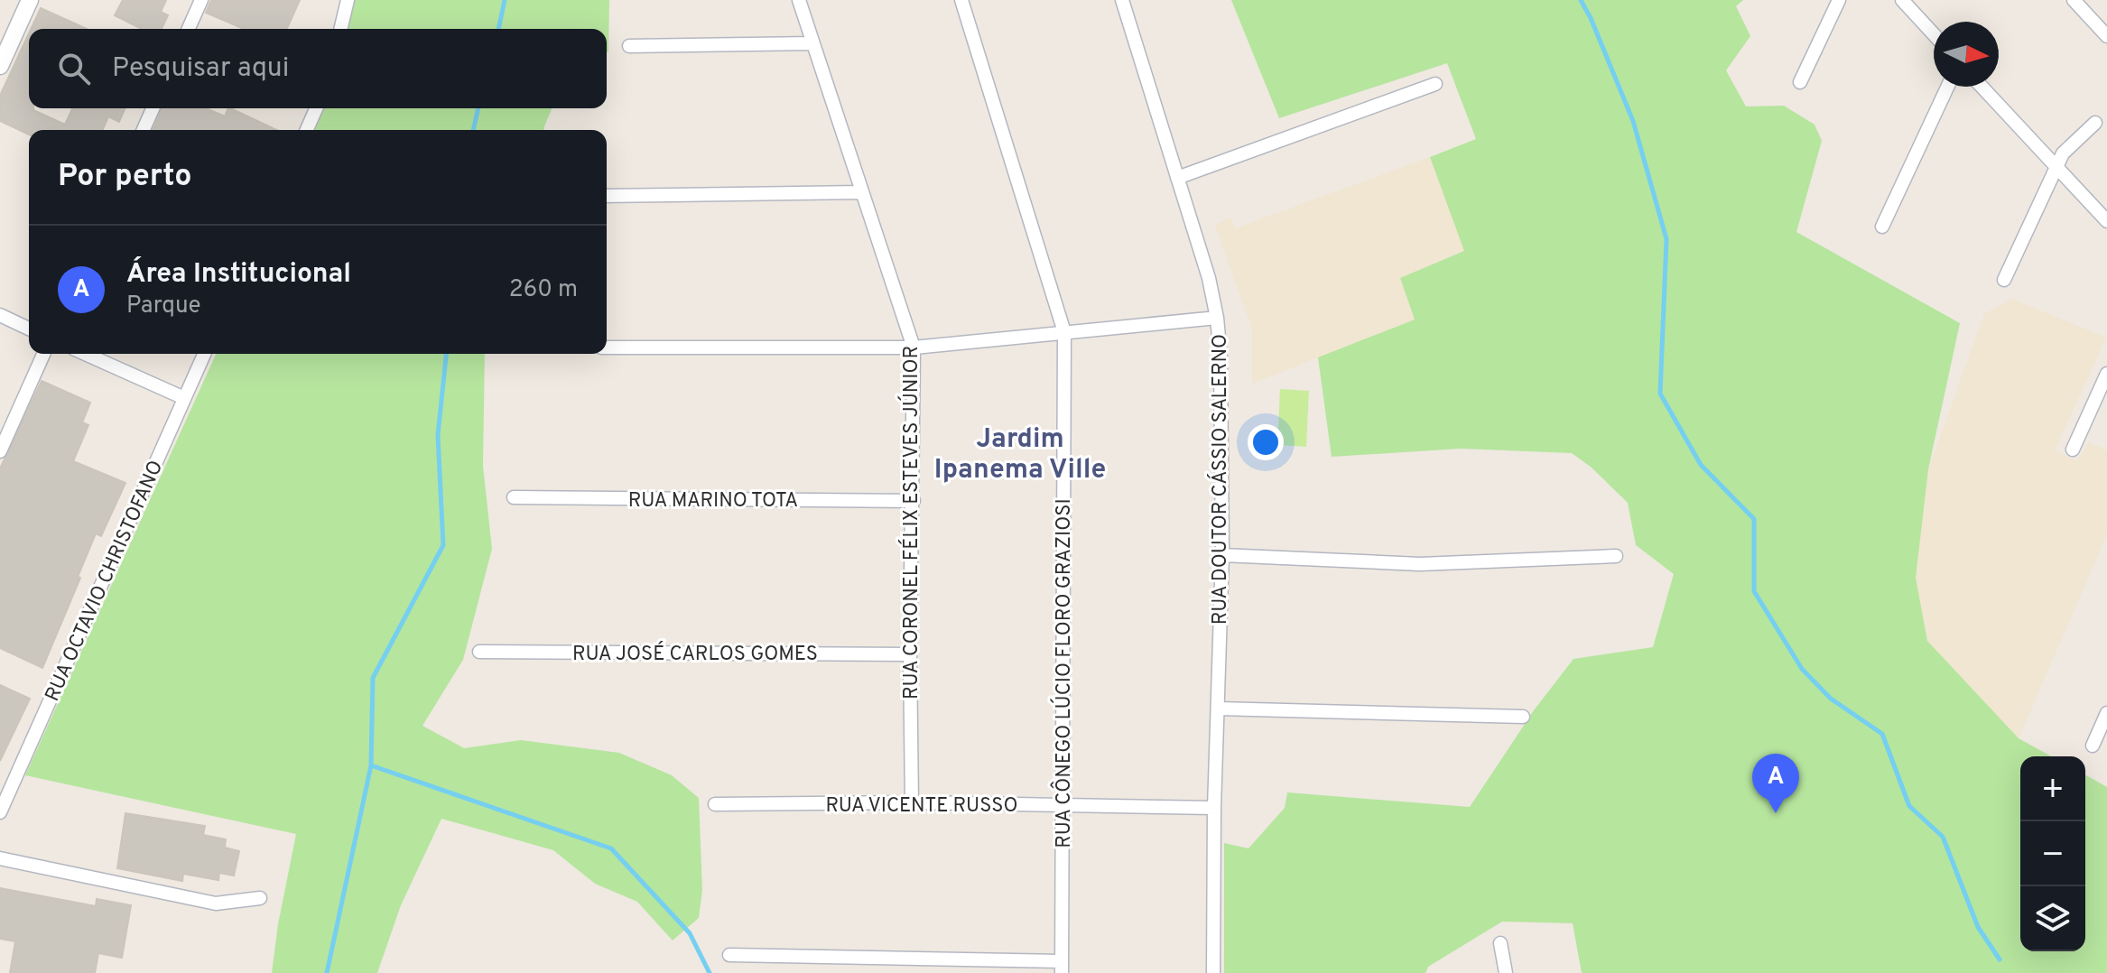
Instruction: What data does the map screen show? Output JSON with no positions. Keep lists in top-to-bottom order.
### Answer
{
  "streets": {
    "street": [
      "RUA DOUTOR CÁSSIO SALERNO",
      "RUA MARINO TOTA",
      "RUA CORONEL FÉLIX ESTEVES JÚNIOR",
      "RUA OCTAVIO CHRISTOFANO",
      "RUA JOSÉ CARLOS GOMES",
      "RUA CÔNEGO LÚCIO FLORO GRAZIOSI",
      "RUA VICENTE RUSSO"
    ]
  },
  "crossings": [
    ["RUA DOUTOR CÁSSIO SALERNO", "RUA VICENTE RUSSO"],
    ["RUA MARINO TOTA", "RUA CORONEL FÉLIX ESTEVES JÚNIOR"],
    ["RUA CORONEL FÉLIX ESTEVES JÚNIOR", "RUA JOSÉ CARLOS GOMES"],
    ["RUA CORONEL FÉLIX ESTEVES JÚNIOR", "RUA VICENTE RUSSO"],
    ["RUA CÔNEGO LÚCIO FLORO GRAZIOSI", "RUA VICENTE RUSSO"]
  ],
  "districts": ["Jardim Ipanema Ville"],
  "north": "right",
  "page": {
    "search": "Pesquisar aqui",
    "heading": "Por perto",
    "list": [
      {
        "mark": "A",
        "name": "Área Institucional",
        "note": "Parque",
        "value": "260 m"
      }
    ],
    "pins": "A",
    "map_buttons": ["+", "−"]
  }
}
